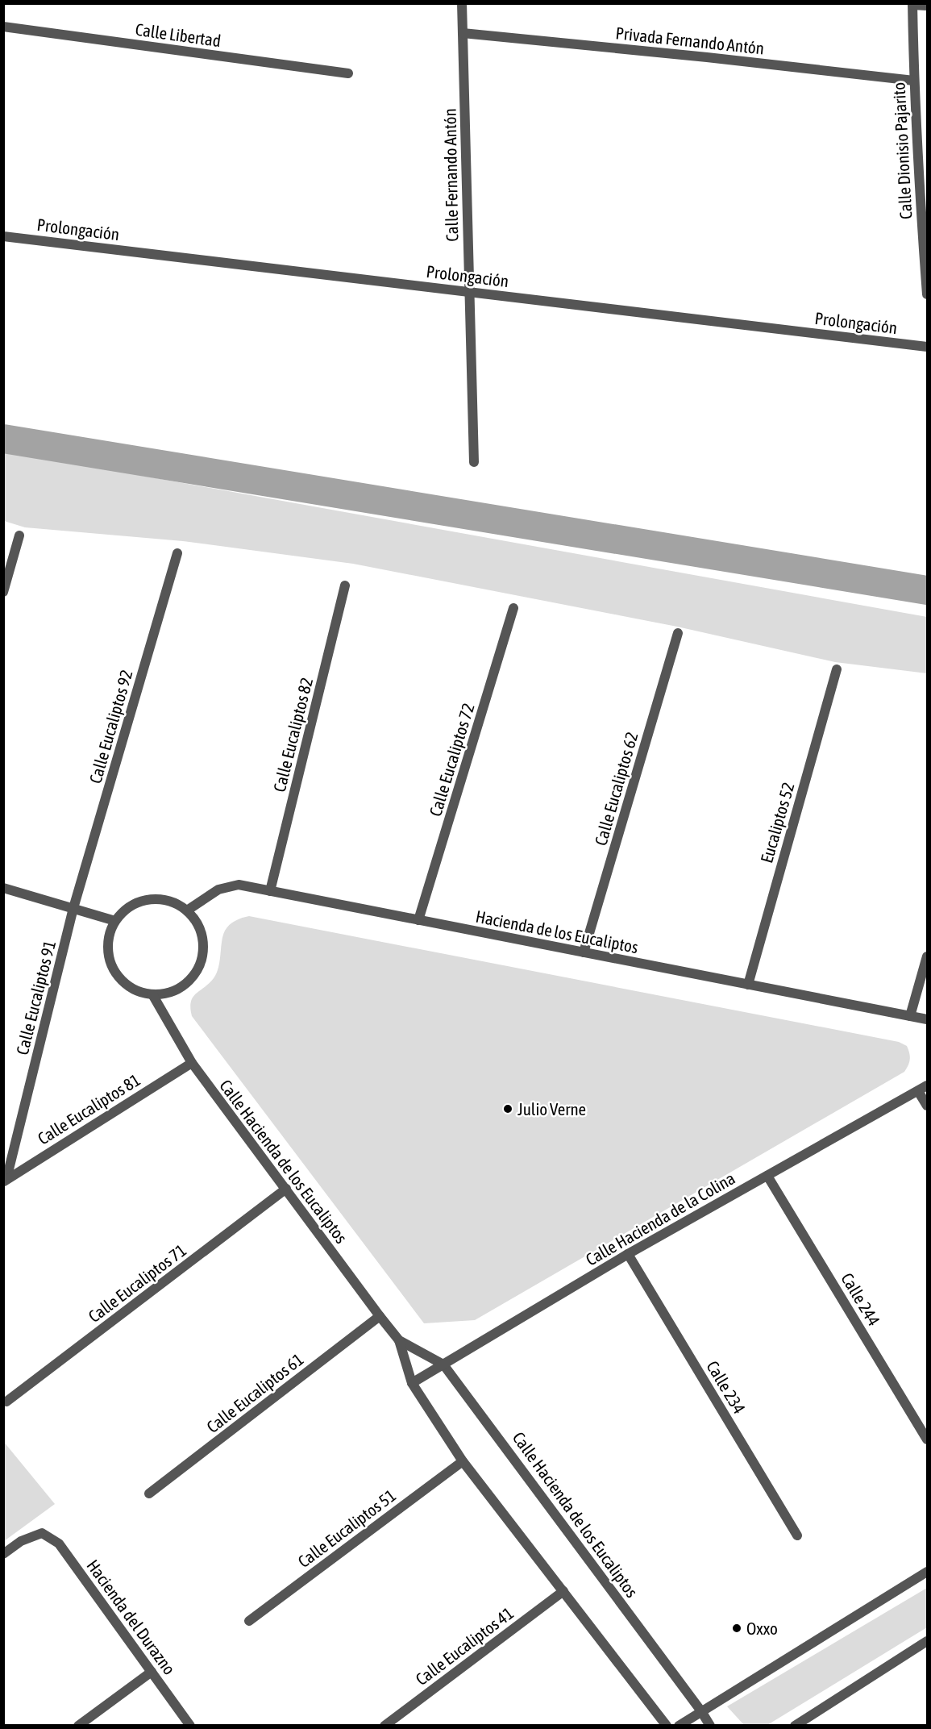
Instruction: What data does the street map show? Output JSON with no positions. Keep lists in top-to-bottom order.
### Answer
{
  "streets": {
    "street": [
      "Calle Libertad",
      "Privada Fernando Antón",
      "Calle Dionisio Pajarito",
      "Calle Fernando Antón",
      "Prolongación",
      "Calle Eucaliptos 92",
      "Calle Eucaliptos 82",
      "Calle Eucaliptos 72",
      "Calle Eucaliptos 62",
      "Eucaliptos 52",
      "Hacienda de los Eucaliptos",
      "Calle Eucaliptos 91",
      "Calle Eucaliptos 81",
      "Calle Hacienda de los Eucaliptos",
      "Calle Hacienda de la Colina",
      "Calle Eucaliptos 71",
      "Calle 244",
      "Calle 234",
      "Calle Eucaliptos 61",
      "Calle Eucaliptos 51",
      "Hacienda del Durazno",
      "Calle Eucaliptos 41"
    ]
  },
  "crossings": [
    ["Privada Fernando Antón", "Calle Dionisio Pajarito"],
    ["Privada Fernando Antón", "Calle Fernando Antón"],
    ["Calle Fernando Antón", "Prolongación"],
    ["Calle Eucaliptos 92", "Calle Eucaliptos 91"],
    ["Calle Eucaliptos 82", "Hacienda de los Eucaliptos"],
    ["Calle Eucaliptos 72", "Hacienda de los Eucaliptos"],
    ["Calle Eucaliptos 62", "Hacienda de los Eucaliptos"],
    ["Eucaliptos 52", "Hacienda de los Eucaliptos"],
    ["Hacienda de los Eucaliptos", "Calle Hacienda de los Eucaliptos"],
    ["Calle Eucaliptos 91", "Calle Eucaliptos 81"],
    ["Calle Eucaliptos 81", "Calle Hacienda de los Eucaliptos"],
    ["Calle Hacienda de los Eucaliptos", "Calle Hacienda de la Colina"],
    ["Calle Hacienda de los Eucaliptos", "Calle Eucaliptos 71"],
    ["Calle Hacienda de los Eucaliptos", "Calle Eucaliptos 61"],
    ["Calle Hacienda de los Eucaliptos", "Calle Eucaliptos 51"],
    ["Calle Hacienda de los Eucaliptos", "Calle Eucaliptos 41"],
    ["Calle Hacienda de la Colina", "Calle 244"],
    ["Calle Hacienda de la Colina", "Calle 234"]
  ],
  "places": ["Julio Verne", "Oxxo"]
}
